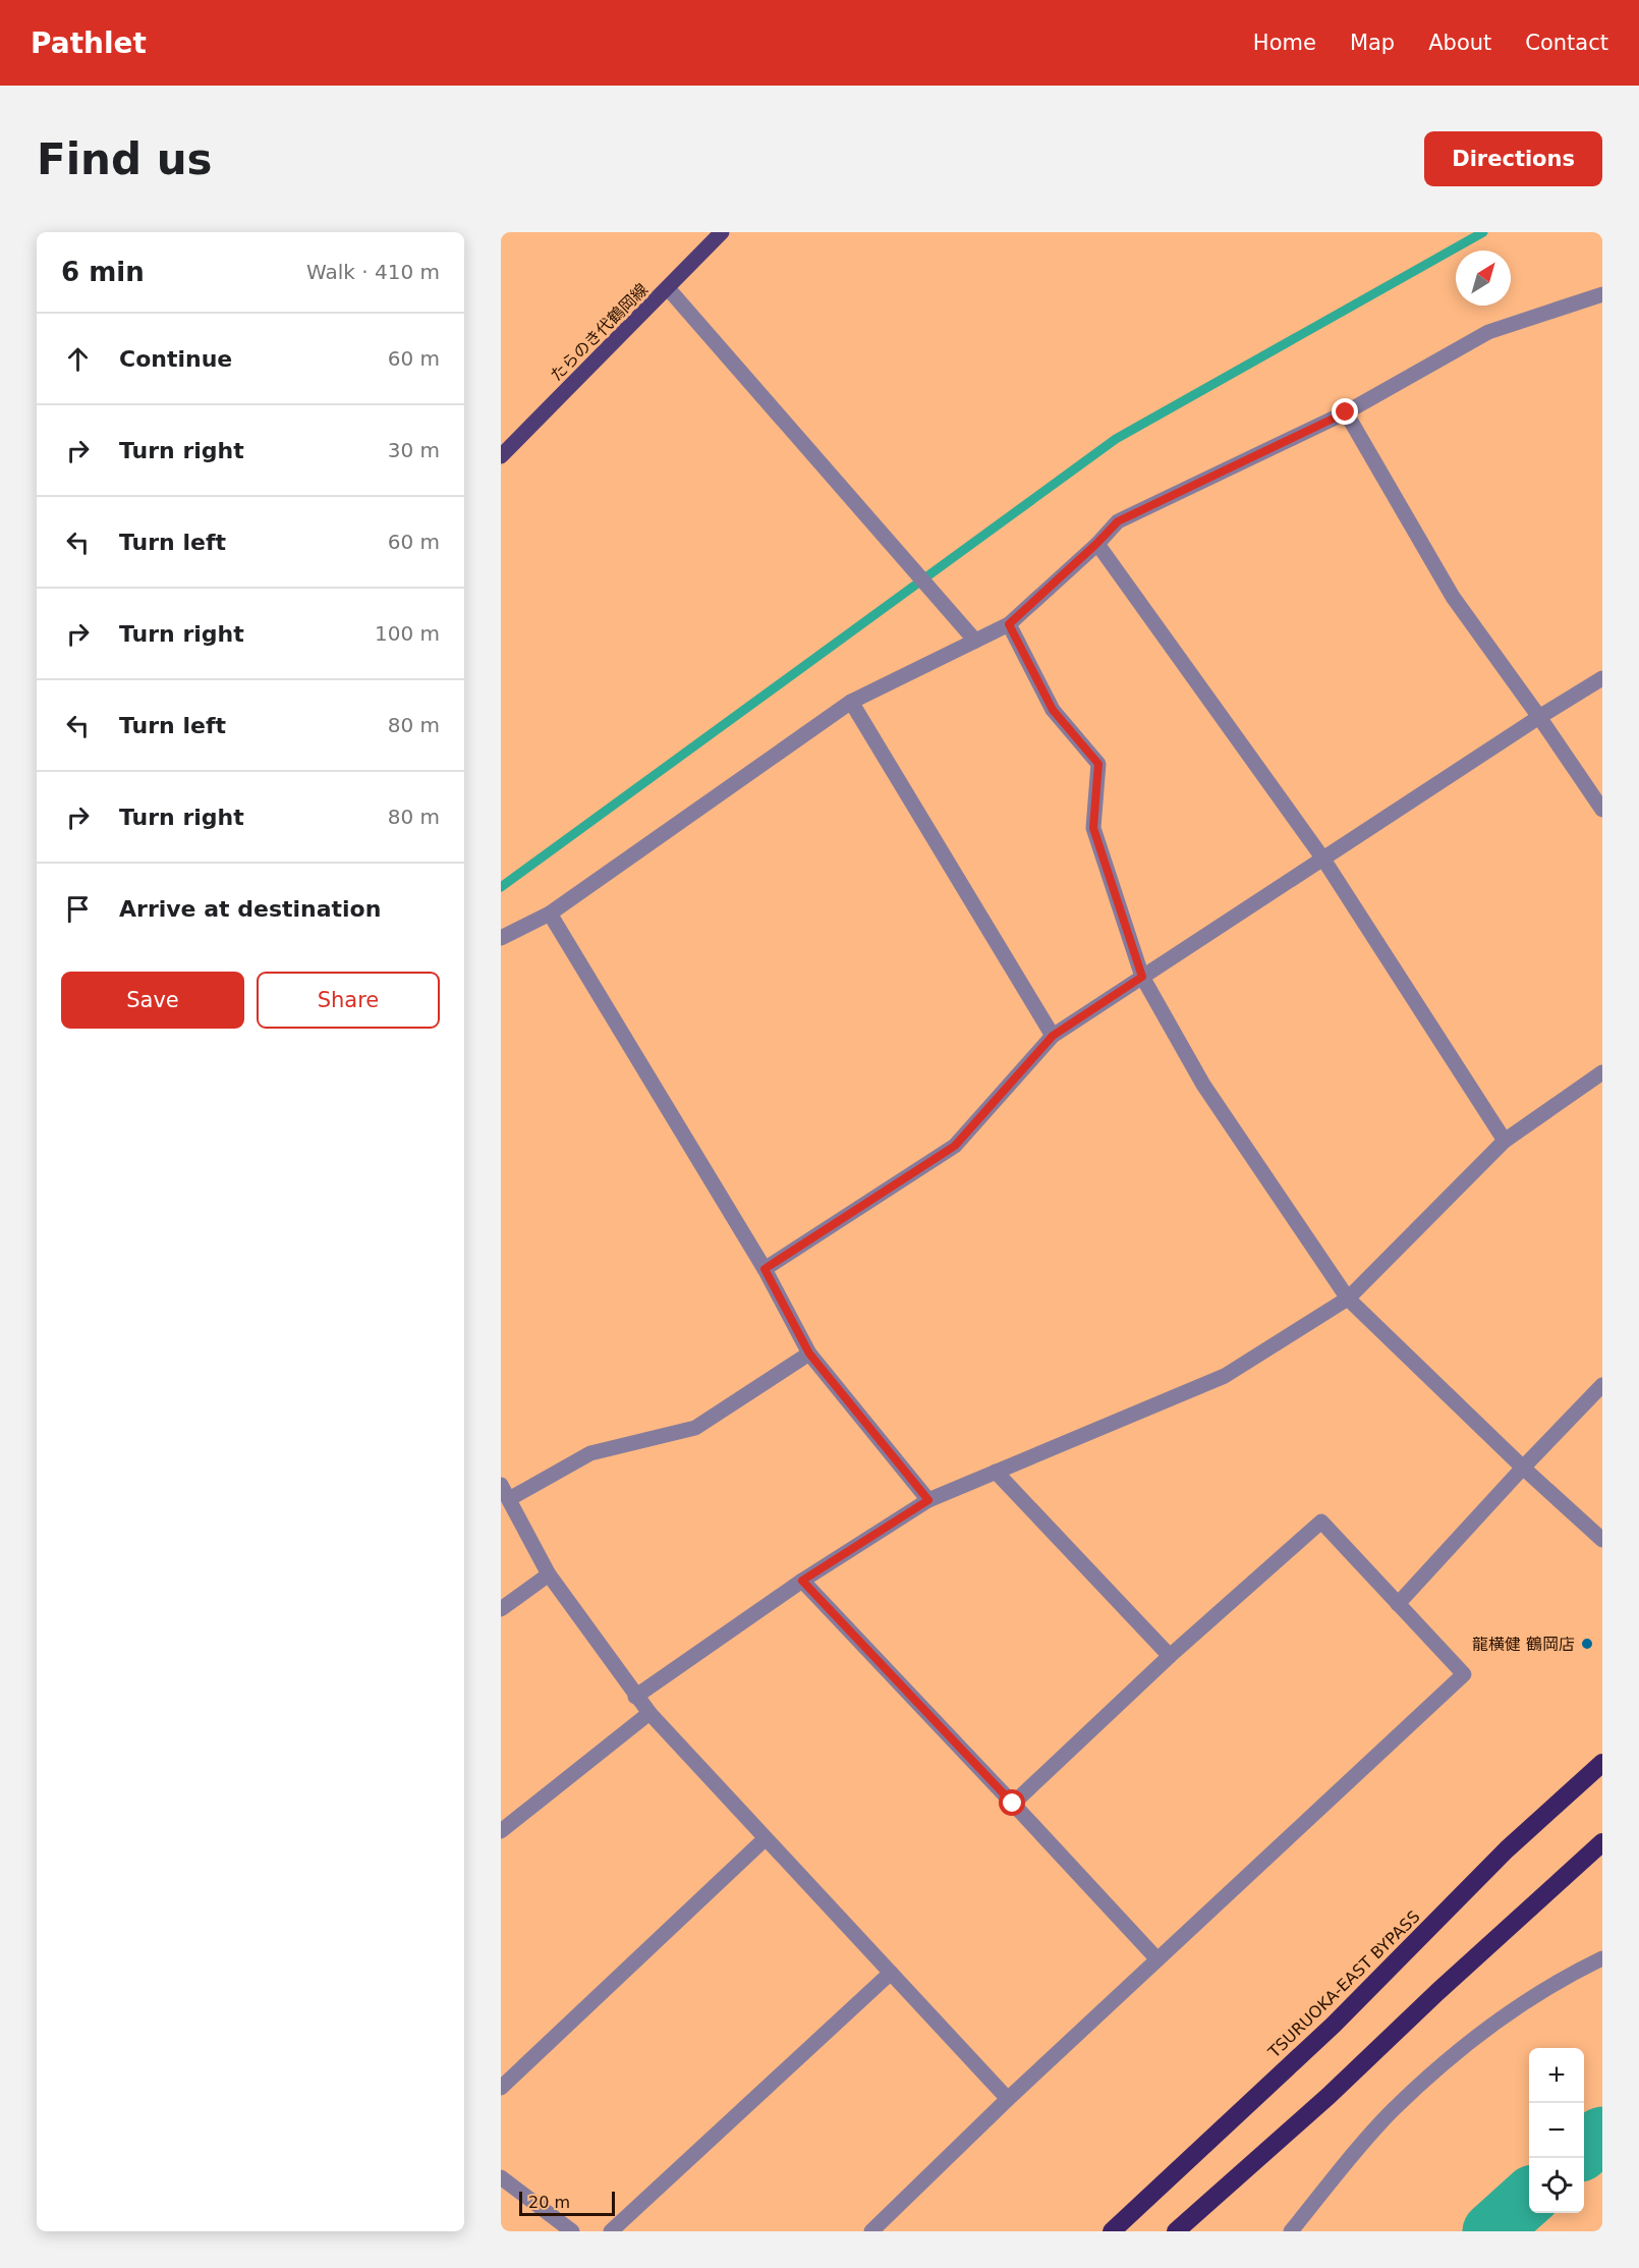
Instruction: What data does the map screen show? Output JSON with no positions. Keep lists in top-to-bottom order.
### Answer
{
  "streets": {
    "highway": ["TSURUOKA-EAST BYPASS"],
    "main road": ["たらのき代鶴岡線"]
  },
  "places": ["龍横健 鶴岡店"],
  "scale_bar": "20 m",
  "north": "top right",
  "page": {
    "header": "Pathlet",
    "nav": [
      "Home",
      "Map",
      "About",
      "Contact"
    ],
    "buttons": [
      "Directions",
      ["Save", "Share"]
    ],
    "title": "Find us",
    "heading": ["6 min", "Walk · 410 m"],
    "list": [
      ["Continue", "60 m"],
      ["Turn right", "30 m"],
      ["Turn left", "60 m"],
      ["Turn right", "100 m"],
      ["Turn left", "80 m"],
      ["Turn right", "80 m"],
      "Arrive at destination"
    ],
    "map_buttons": ["+", "−"],
    "scale": "20 m"
  }
}
